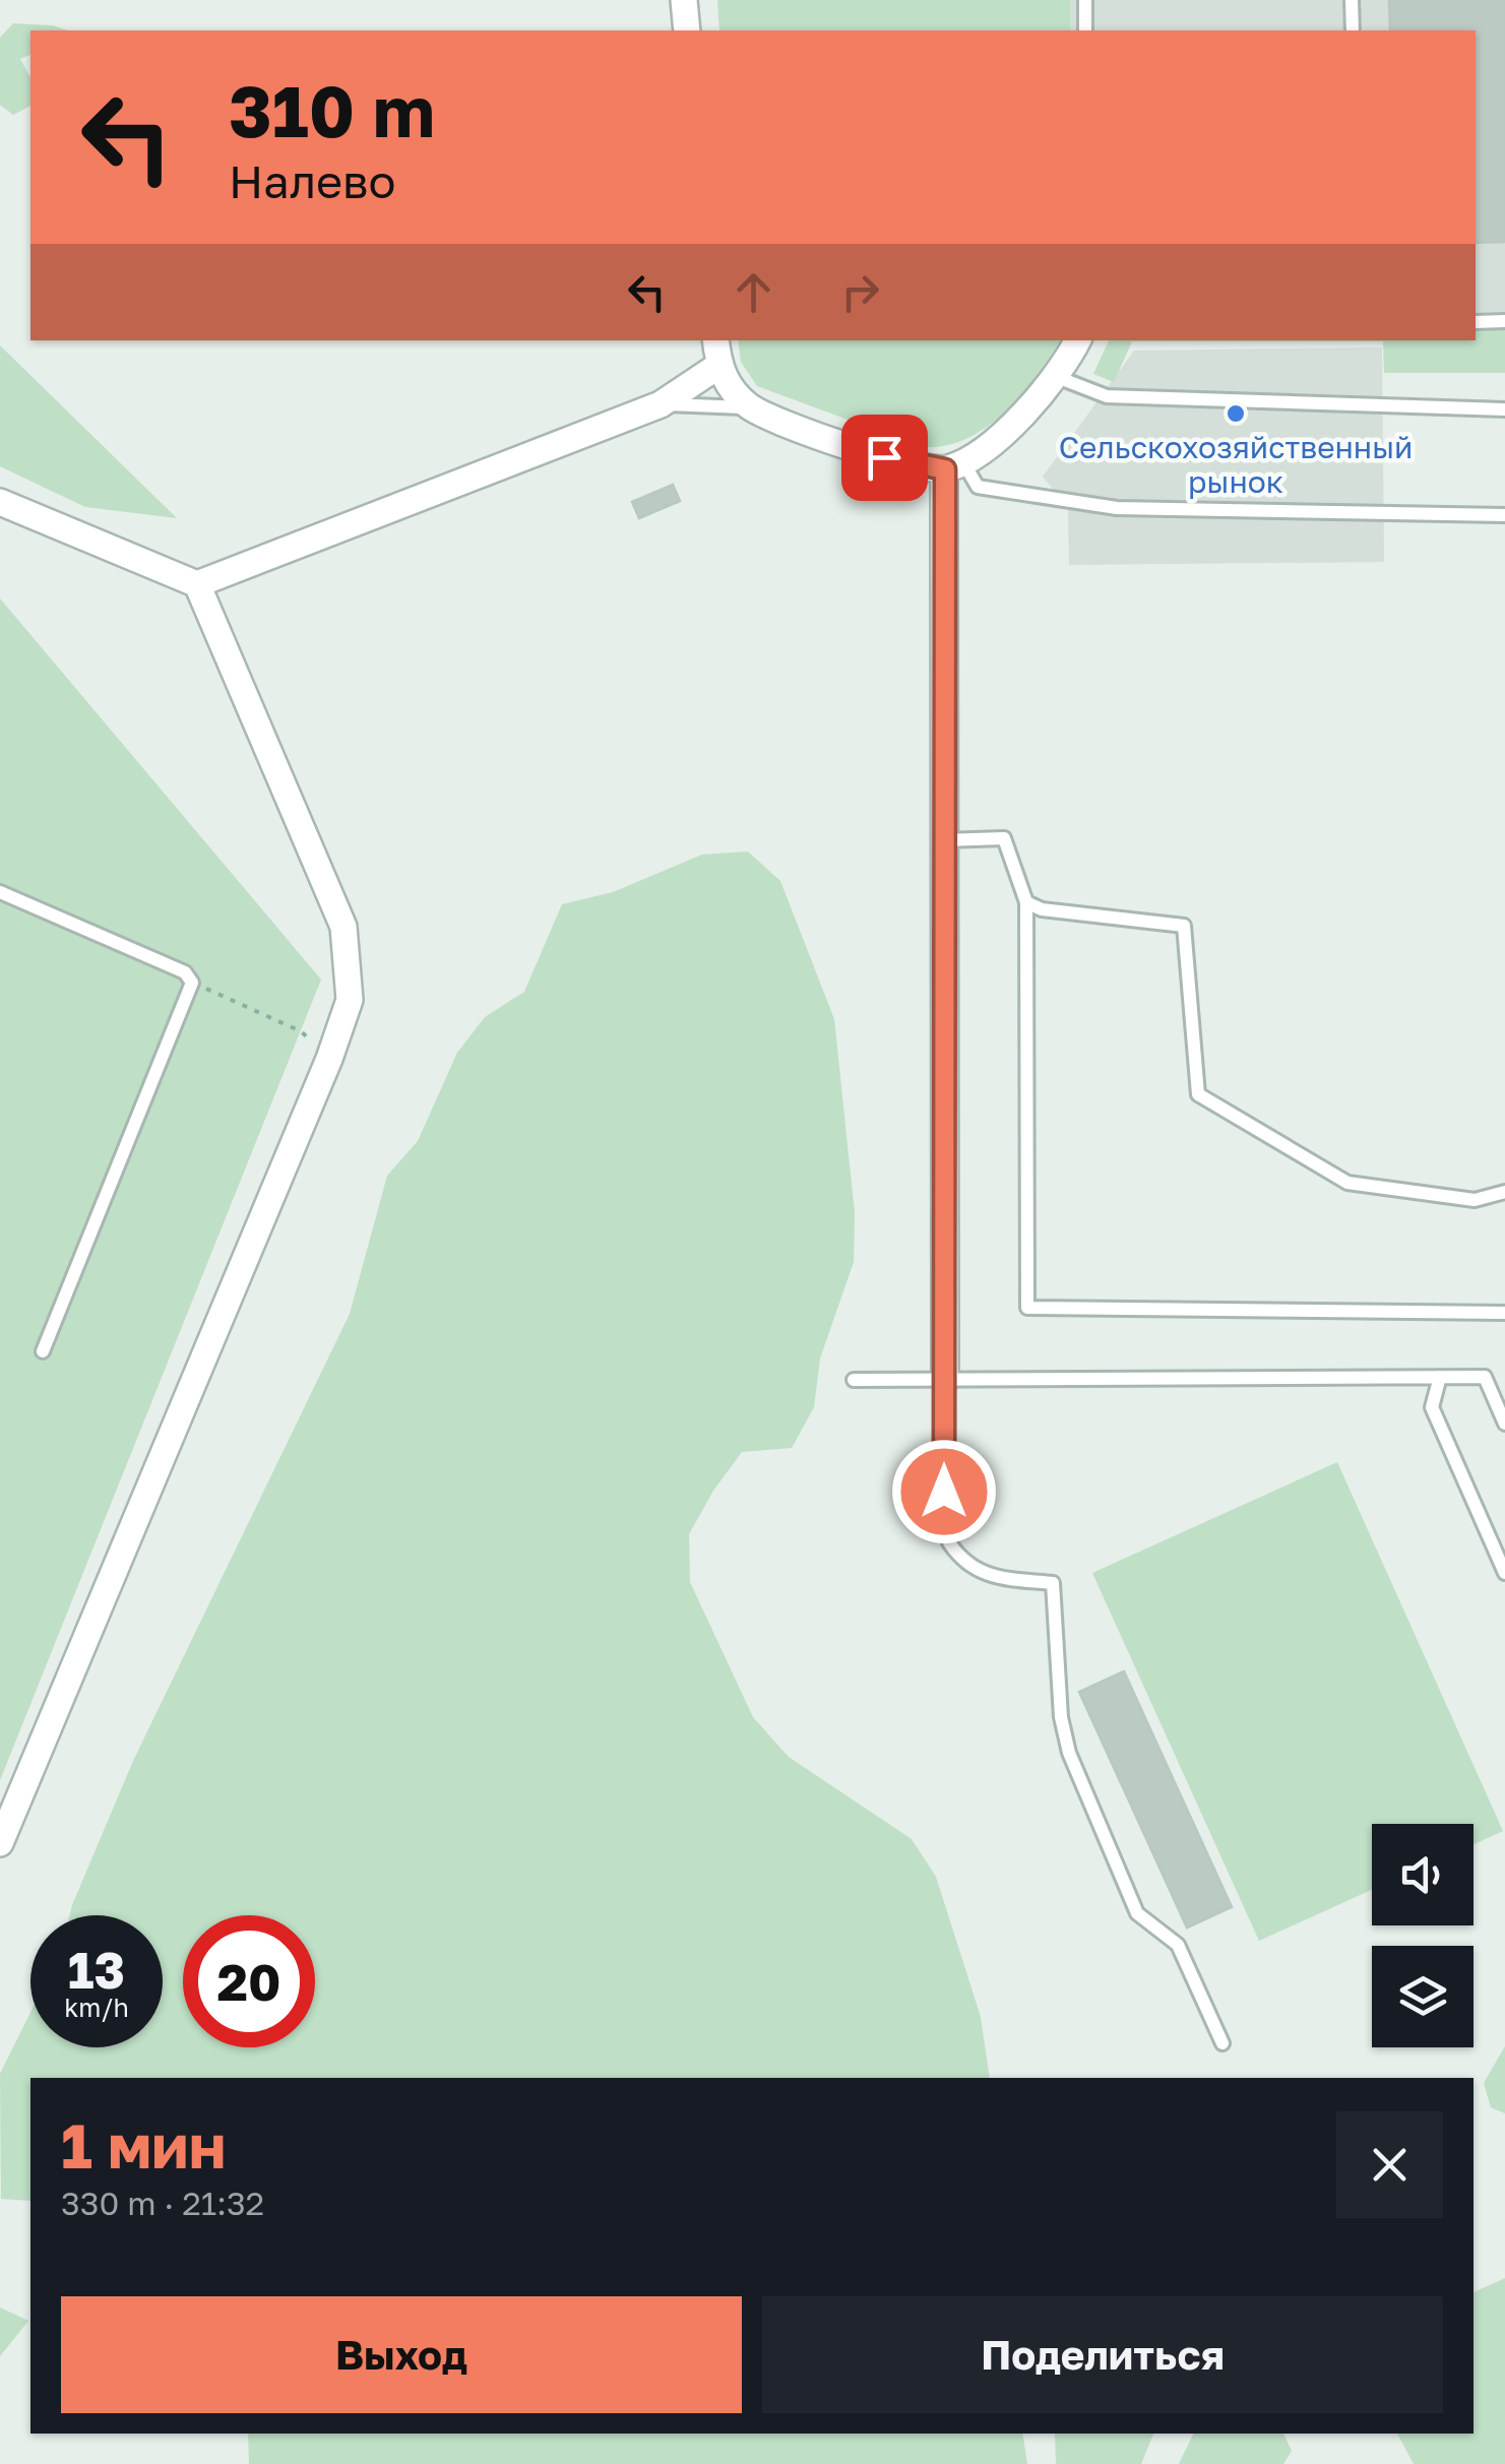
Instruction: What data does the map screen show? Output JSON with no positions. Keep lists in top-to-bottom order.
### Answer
{
  "places": ["Сельскохозяйственный рынок"],
  "page": {
    "turn": ["310 m", "Налево"],
    "speed": "13 km/h",
    "limit": "20",
    "heading": ["1 мин", "330 m · 21:32"],
    "buttons": ["Выход", "Поделиться"]
  }
}
